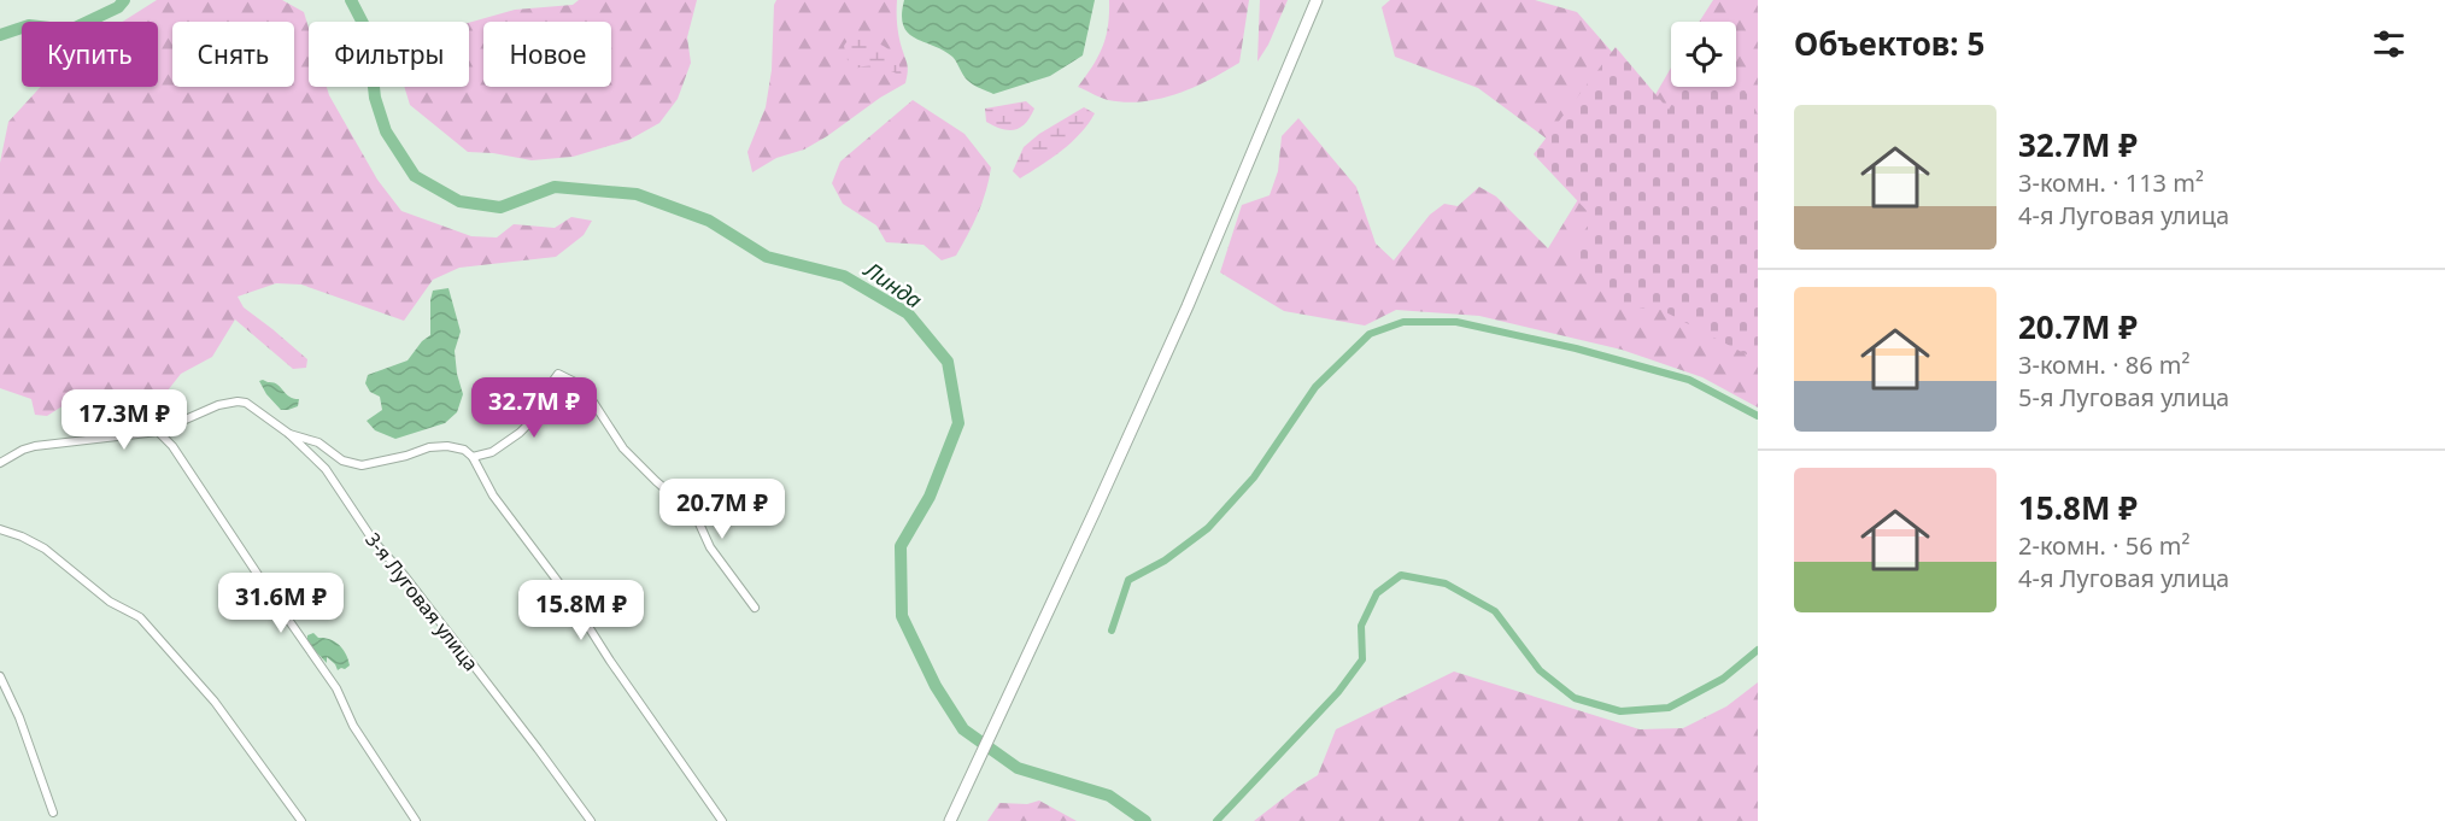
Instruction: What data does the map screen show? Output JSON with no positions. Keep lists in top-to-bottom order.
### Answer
{
  "streets": {
    "street": ["3-я Луговая улица"]
  },
  "water": ["Линда"],
  "page": {
    "heading": "Объектов: 5",
    "chip": [
      "Купить",
      "Снять",
      "Фильтры",
      "Новое"
    ],
    "list": [
      {
        "name": "32.7M ₽",
        "note": "3-комн. · 113 m² · 4-я Луговая улица"
      },
      {
        "name": "20.7M ₽",
        "note": "3-комн. · 86 m² · 5-я Луговая улица"
      },
      {
        "name": "15.8M ₽",
        "note": "2-комн. · 56 m² · 4-я Луговая улица"
      }
    ],
    "price": [
      "32.7M ₽",
      "17.3M ₽",
      "20.7M ₽",
      "31.6M ₽",
      "15.8M ₽"
    ]
  }
}
